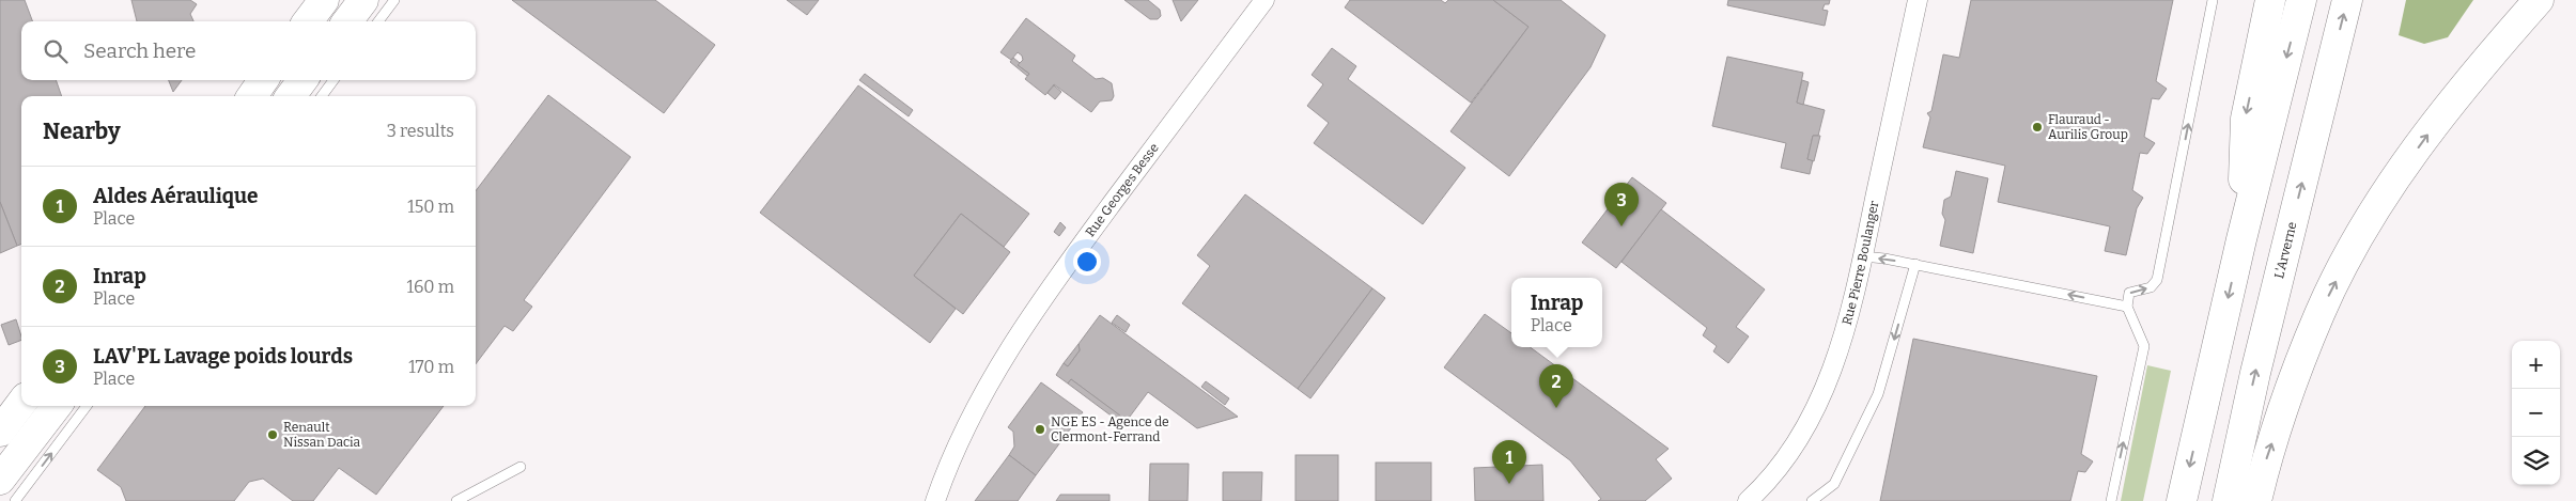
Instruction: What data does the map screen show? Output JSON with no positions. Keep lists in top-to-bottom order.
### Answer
{
  "streets": {
    "main road": ["L'Arverne"],
    "street": ["Rue Georges Besse", "Rue Pierre Boulanger"]
  },
  "places": ["Flauraud - Aurilis Group", "NGE ES - Agence de Clermont-Ferrand", "Renault Nissan Dacia"],
  "page": {
    "search": "Search here",
    "heading": ["Nearby", "3 results"],
    "list": [
      {
        "mark": "1",
        "name": "Aldes Aéraulique",
        "note": "Place",
        "value": "150 m"
      },
      {
        "mark": "2",
        "name": "Inrap",
        "note": "Place",
        "value": "160 m"
      },
      {
        "mark": "3",
        "name": "LAV'PL Lavage poids lourds",
        "note": "Place",
        "value": "170 m"
      }
    ],
    "pins": ["3", "2", "1"],
    "popup": ["Inrap", "Place"],
    "map_buttons": ["+", "−"]
  }
}
